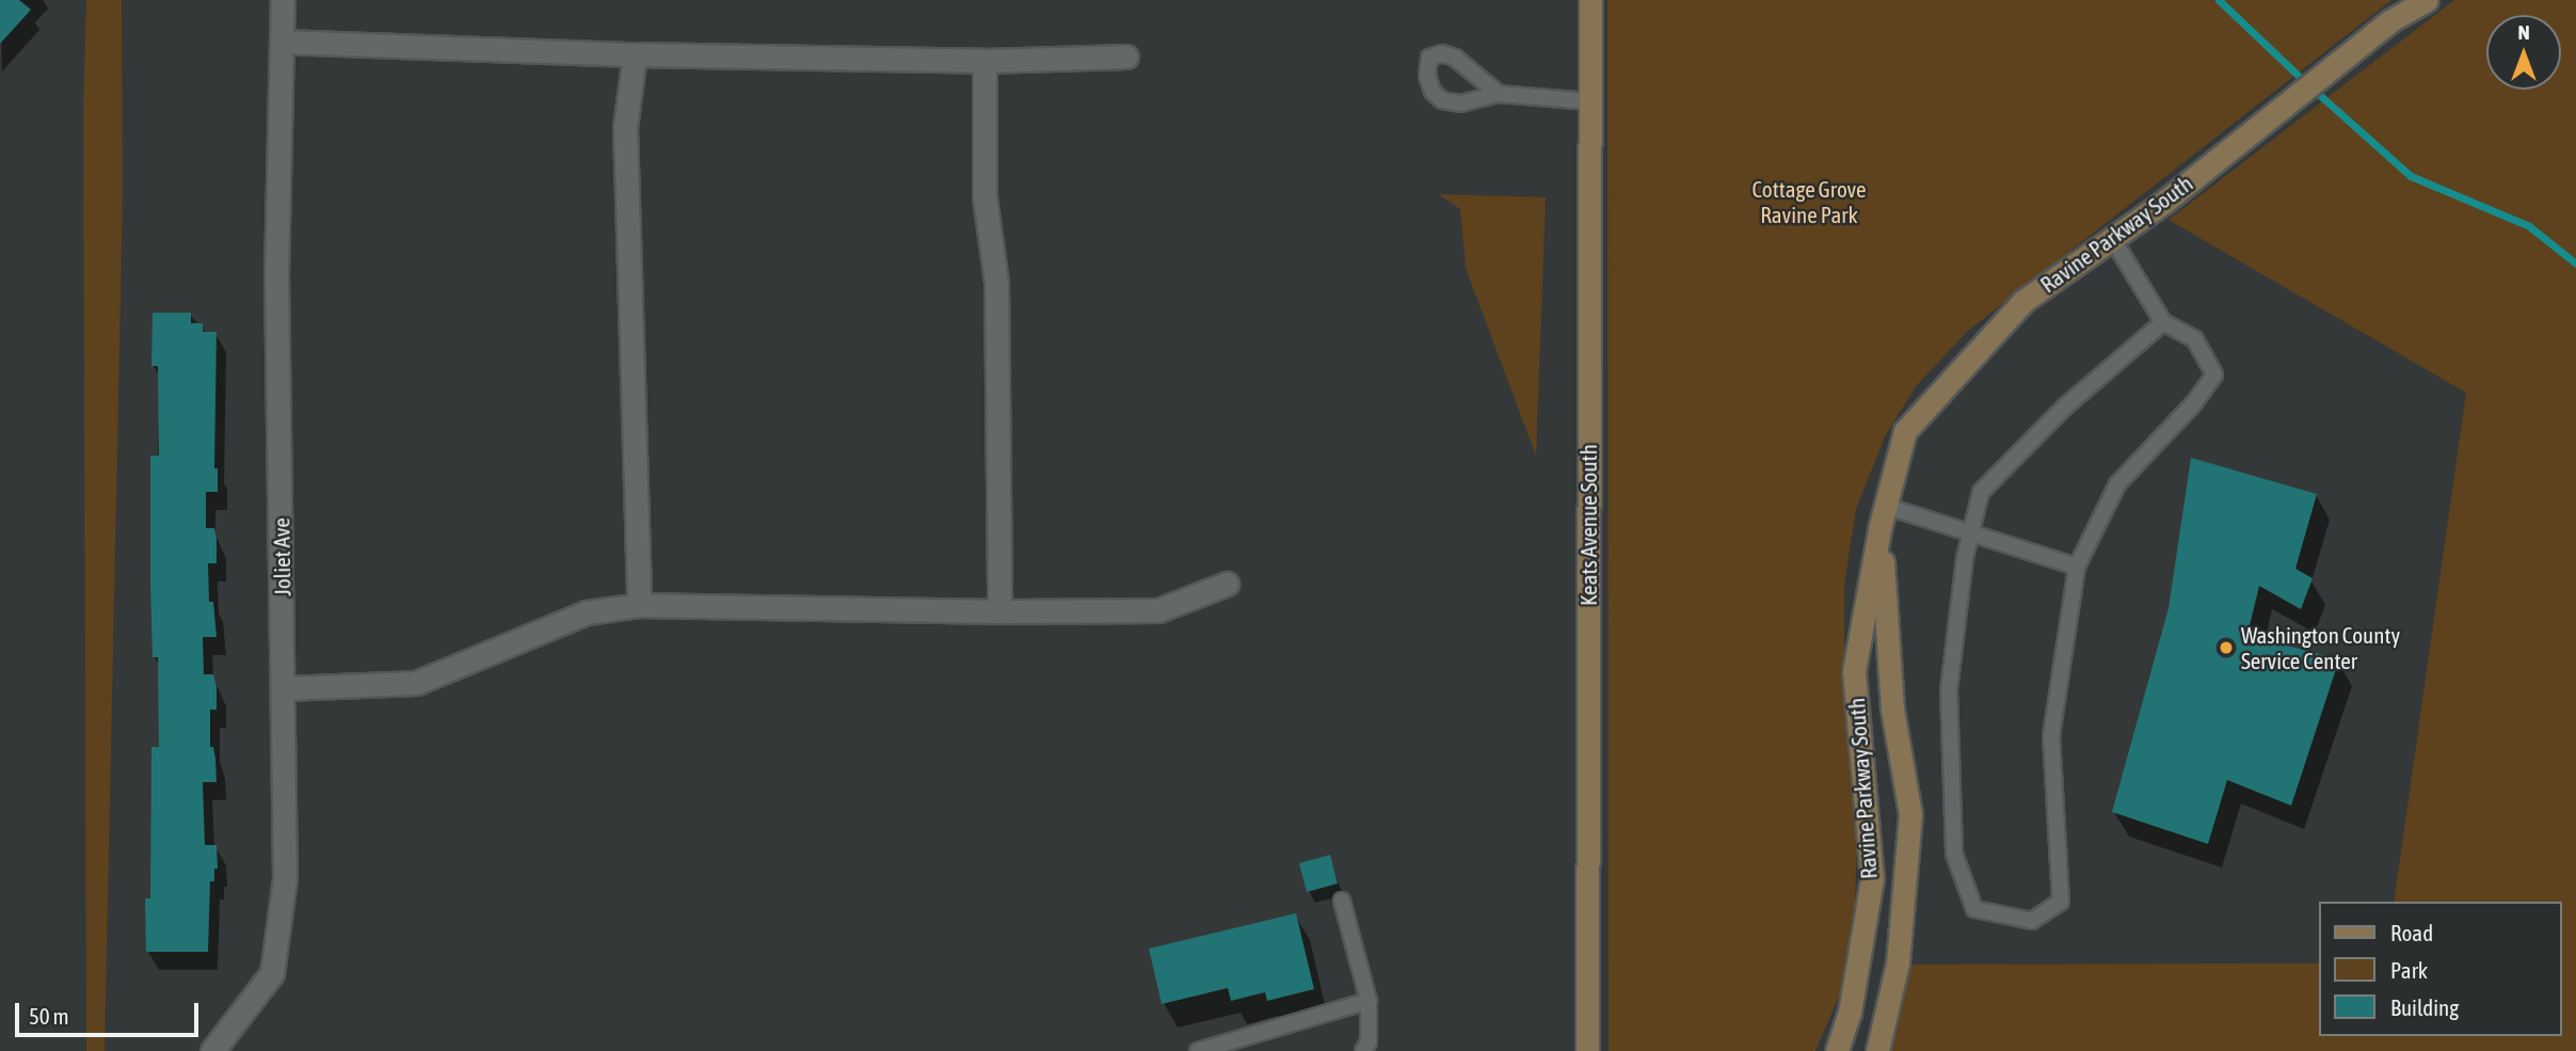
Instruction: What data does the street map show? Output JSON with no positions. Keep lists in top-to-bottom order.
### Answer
{
  "streets": {
    "street": ["Ravine Parkway South", "Keats Avenue South", "Joliet Ave"]
  },
  "parks": ["Cottage Grove Ravine Park"],
  "places": ["Washington County Service Center"],
  "legend": ["Road", "Park", "Building"],
  "scale_bar": "50 m",
  "north": "top"
}
